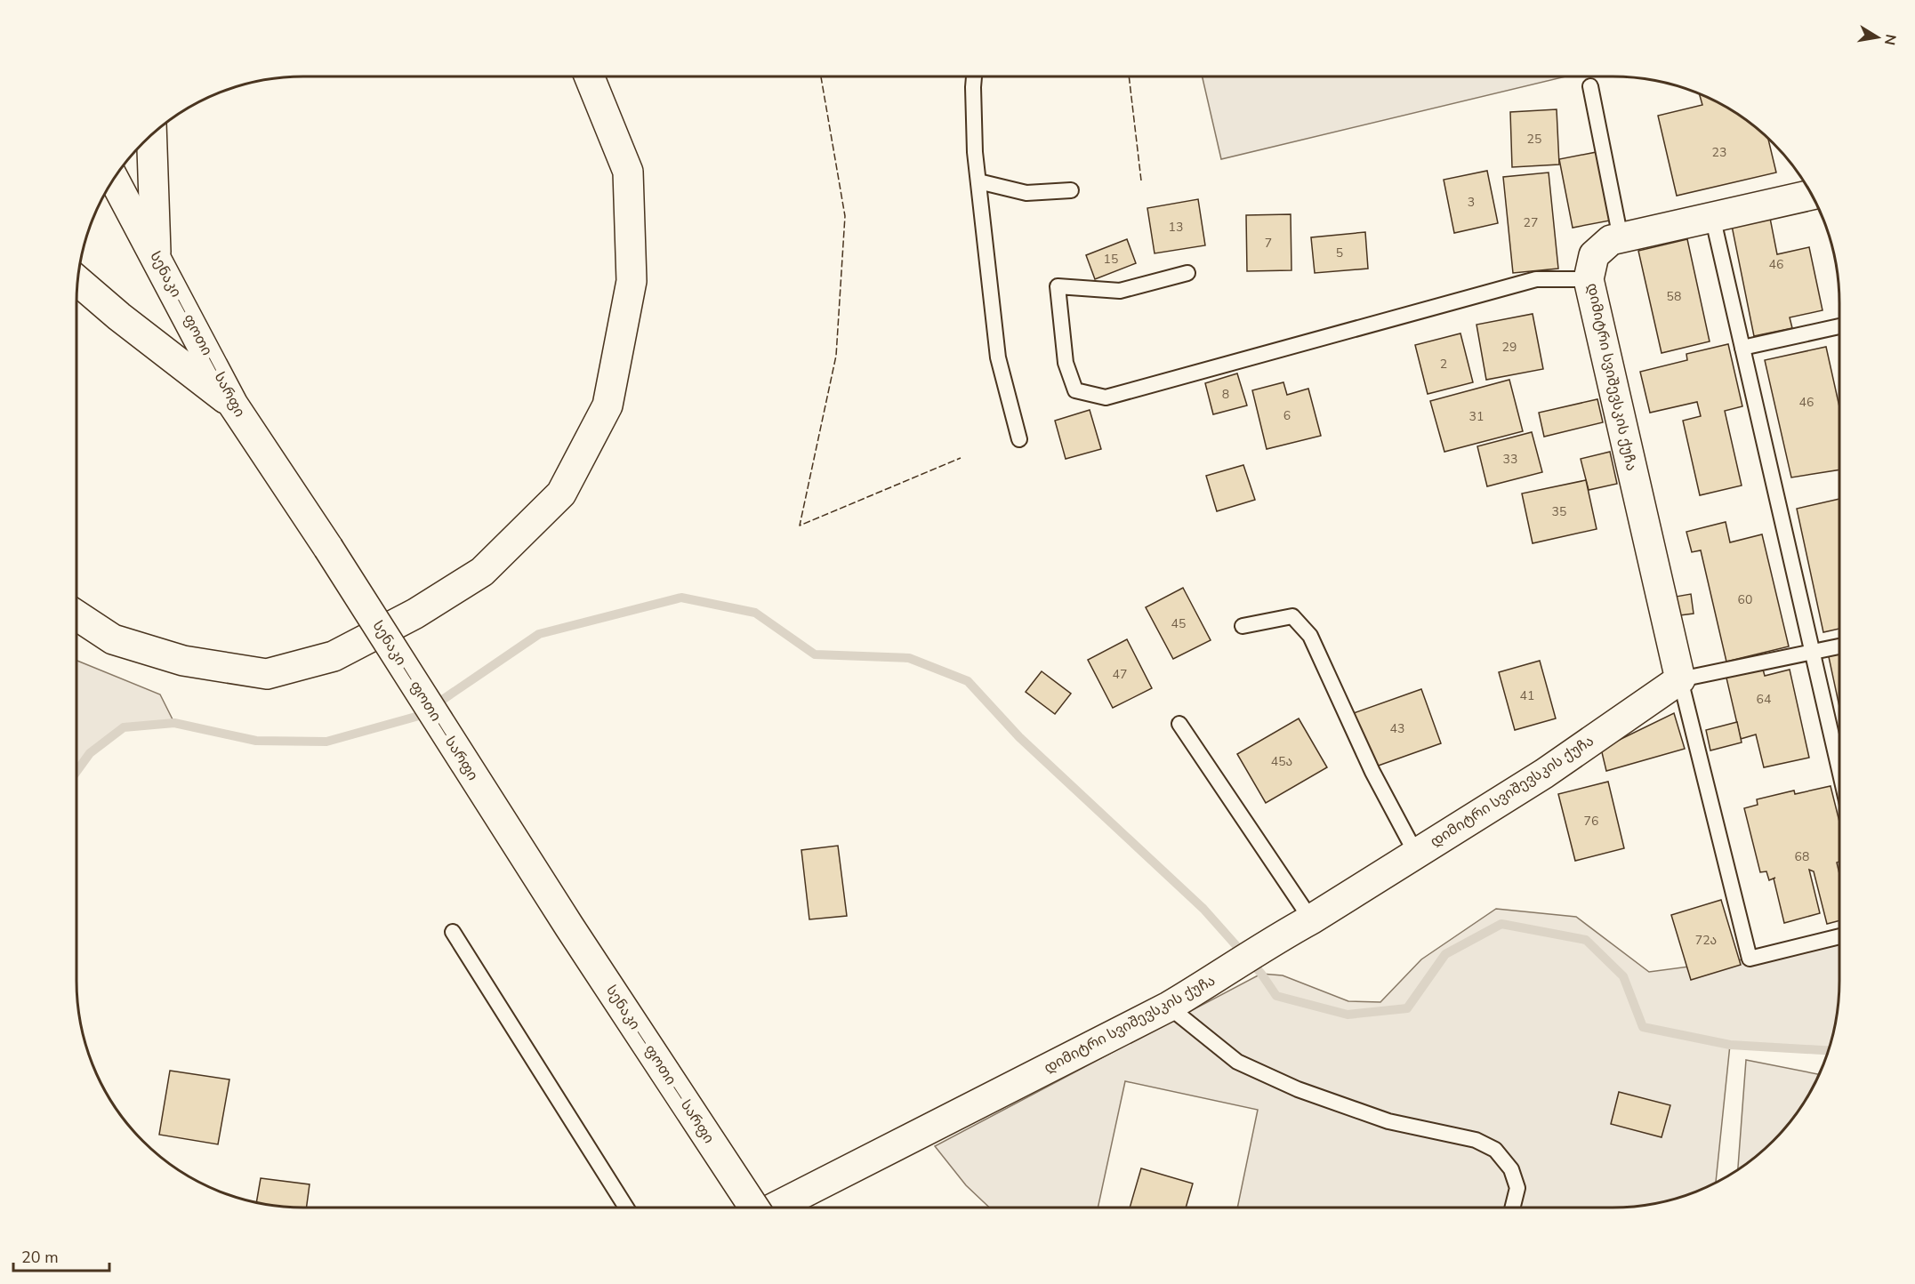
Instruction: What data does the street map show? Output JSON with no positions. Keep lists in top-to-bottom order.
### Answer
{
  "streets": {
    "main road": ["სენაკი — ფოთი — სარფი", "დიმიტრი სვიშევსკის ქუჩა"]
  },
  "house_numbers": [
    "25",
    "23",
    "3",
    "27",
    "13",
    "7",
    "5",
    "15",
    "46",
    "58",
    "29",
    "2",
    "8",
    "46",
    "6",
    "31",
    "33",
    "35",
    "60",
    "45",
    "47",
    "41",
    "64",
    "43",
    "45ა",
    "76",
    "68",
    "72ა"
  ],
  "scale_bar": "20 m",
  "north": "right"
}
